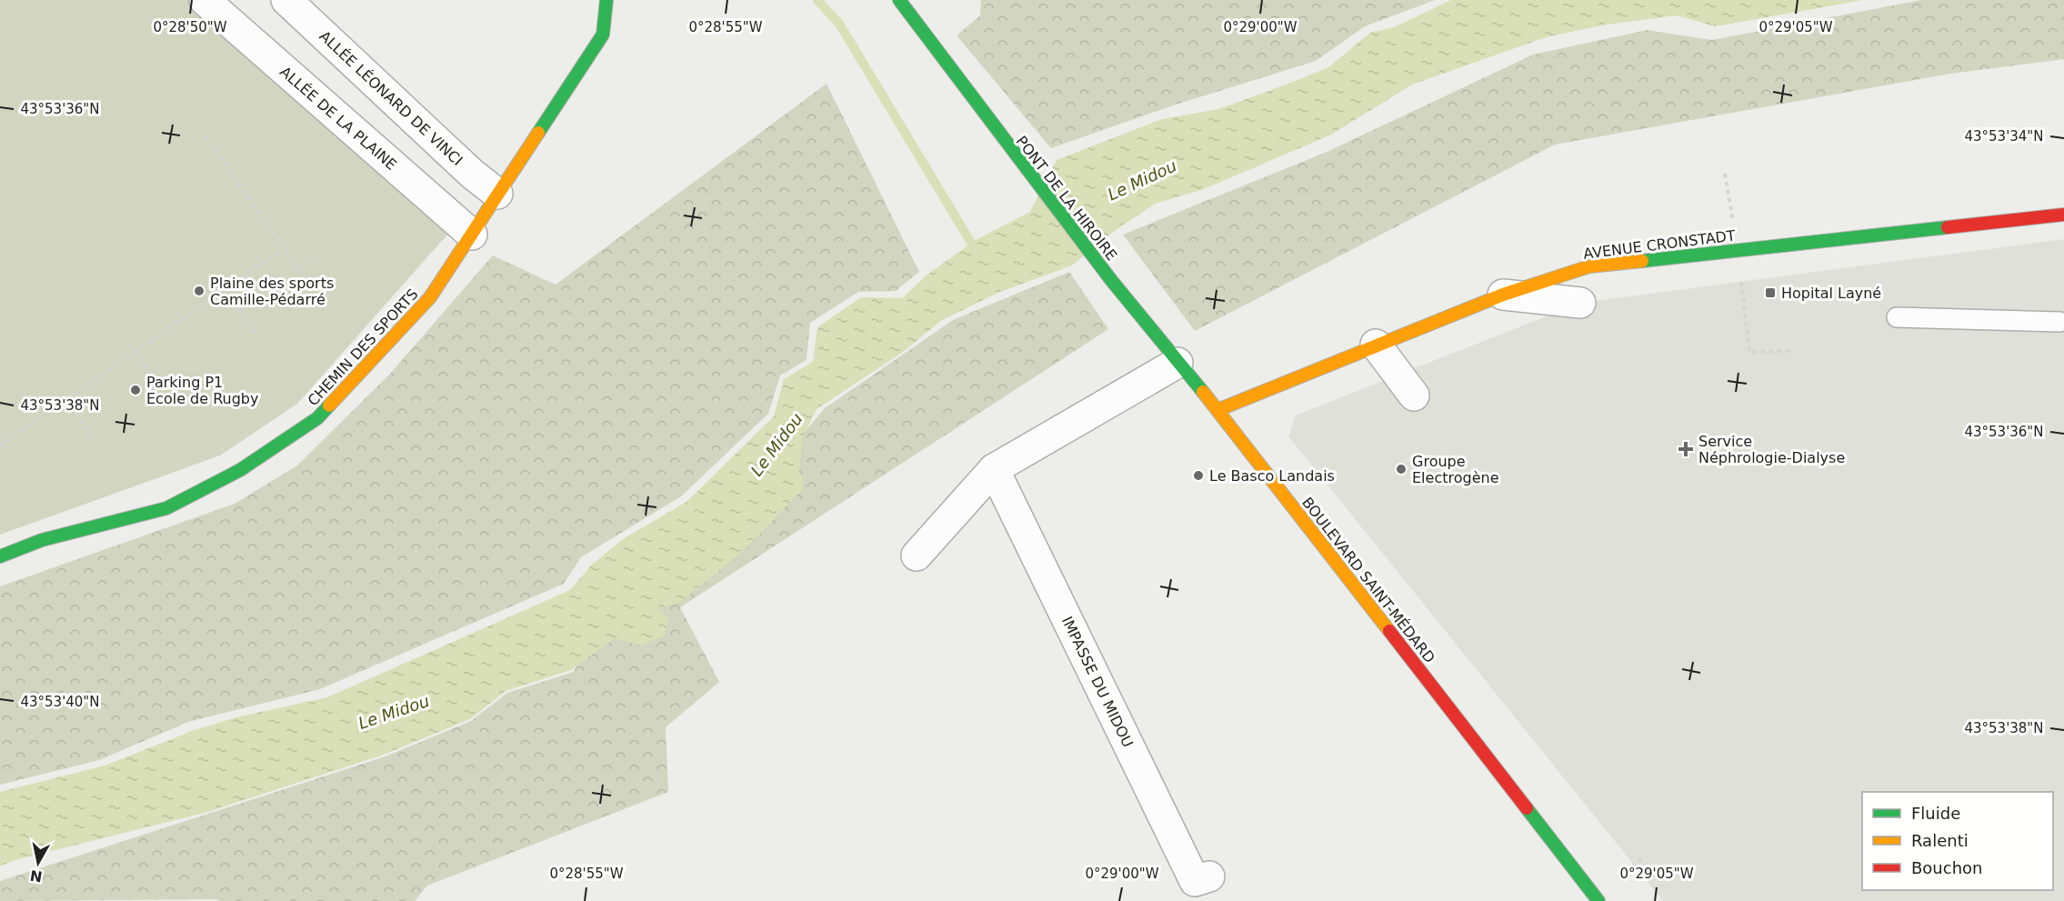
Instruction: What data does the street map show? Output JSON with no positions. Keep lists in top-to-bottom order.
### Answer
{
  "streets": {
    "street": [
      "ALLÉE LÉONARD DE VINCI",
      "ALLÉE DE LA PLAINE",
      "PONT DE LA HIROIRE",
      "AVENUE CRONSTADT",
      "CHEMIN DES SPORTS",
      "BOULEVARD SAINT-MÉDARD",
      "IMPASSE DU MIDOU"
    ]
  },
  "crossings": [
    ["ALLÉE LÉONARD DE VINCI", "CHEMIN DES SPORTS"],
    ["ALLÉE DE LA PLAINE", "CHEMIN DES SPORTS"],
    ["PONT DE LA HIROIRE", "BOULEVARD SAINT-MÉDARD"],
    ["AVENUE CRONSTADT", "BOULEVARD SAINT-MÉDARD"]
  ],
  "water": ["Le Midou"],
  "places": {
    "other": [
      "Plaine des sports Camille-Pédarré",
      "Parking P1 Ecole de Rugby",
      "Groupe Electrogène",
      "Le Basco Landais"
    ],
    "transit": ["Hopital Layné"],
    "health": ["Service Néphrologie-Dialyse"]
  },
  "legend": ["Fluide", "Ralenti", "Bouchon"],
  "north": "bottom",
  "coordinates": [
    "0°28'50\"W",
    "0°28'55\"W",
    "0°29'00\"W",
    "0°29'05\"W",
    "43°53'36\"N",
    "43°53'34\"N",
    "43°53'38\"N",
    "43°53'40\"N"
  ]
}
